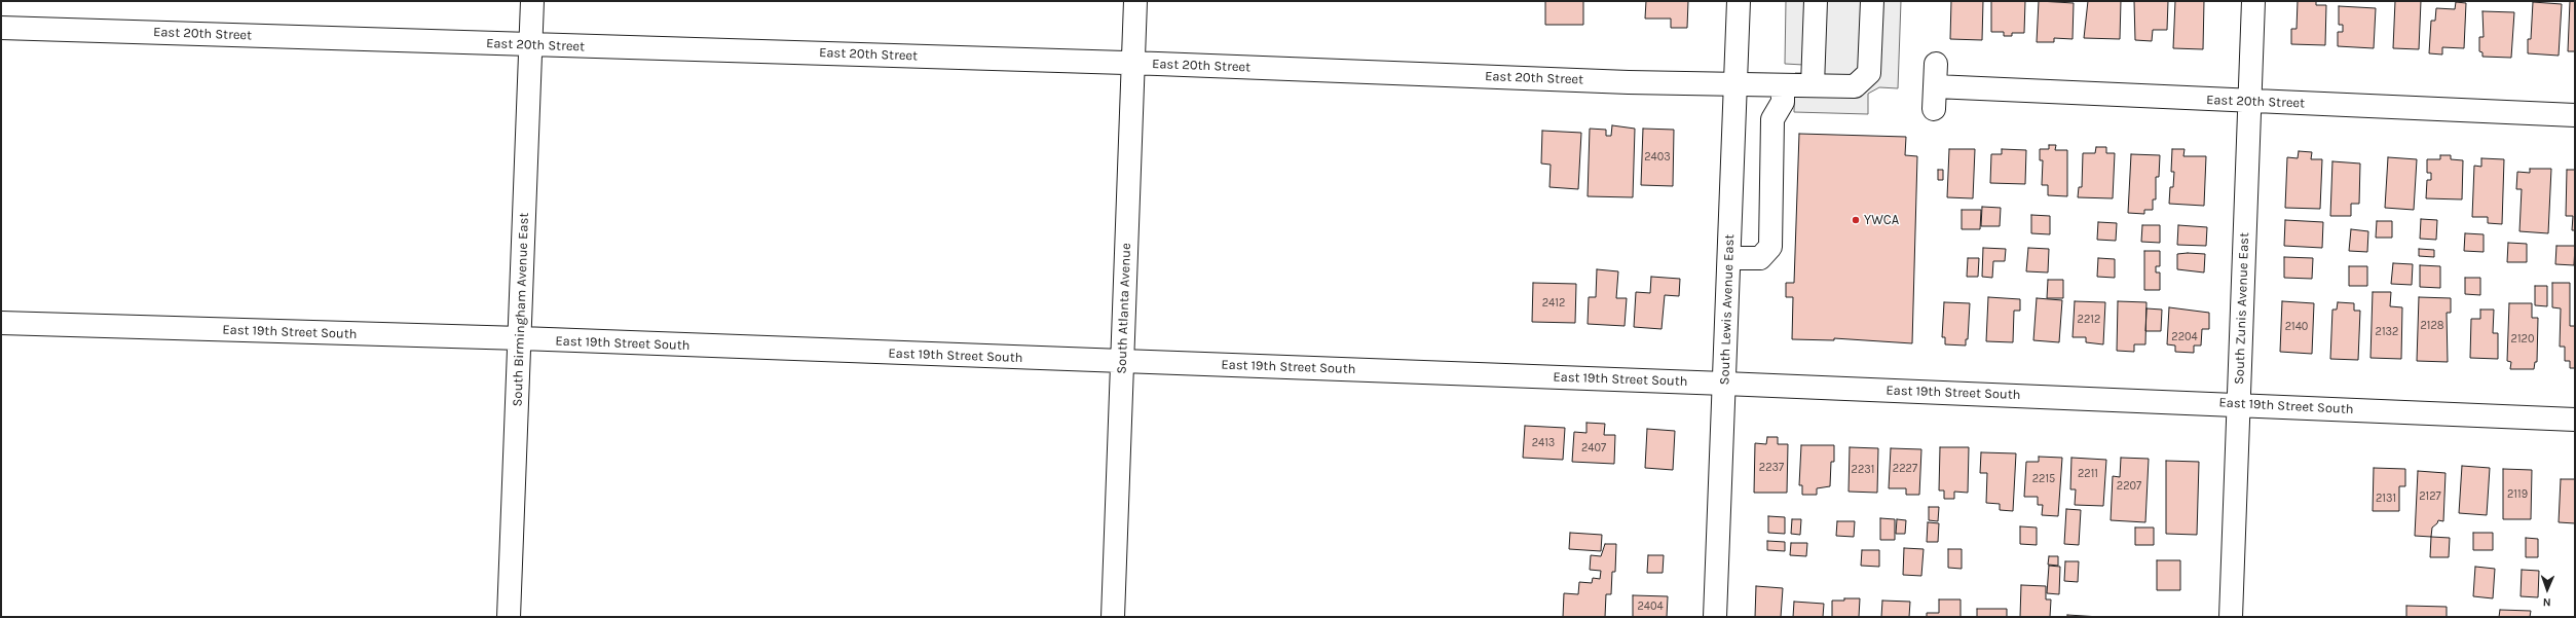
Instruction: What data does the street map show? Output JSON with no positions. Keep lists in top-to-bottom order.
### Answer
{
  "streets": {
    "street": [
      "East 20th Street",
      "South Atlanta Avenue",
      "South Zunis Avenue East",
      "South Birmingham Avenue East",
      "South Lewis Avenue East",
      "East 19th Street South"
    ]
  },
  "crossings": [
    ["East 20th Street", "South Atlanta Avenue"],
    ["East 20th Street", "South Zunis Avenue East"],
    ["East 20th Street", "South Birmingham Avenue East"],
    ["East 20th Street", "South Lewis Avenue East"],
    ["South Atlanta Avenue", "East 19th Street South"],
    ["South Zunis Avenue East", "East 19th Street South"],
    ["South Birmingham Avenue East", "East 19th Street South"],
    ["South Lewis Avenue East", "East 19th Street South"]
  ],
  "places": ["YWCA"],
  "house_numbers": [
    "2403",
    "2412",
    "2212",
    "2128",
    "2140",
    "2132",
    "2204",
    "2120",
    "2413",
    "2407",
    "2237",
    "2227",
    "2231",
    "2211",
    "2215",
    "2207",
    "2119",
    "2127",
    "2131",
    "2404"
  ],
  "north": "bottom"
}
